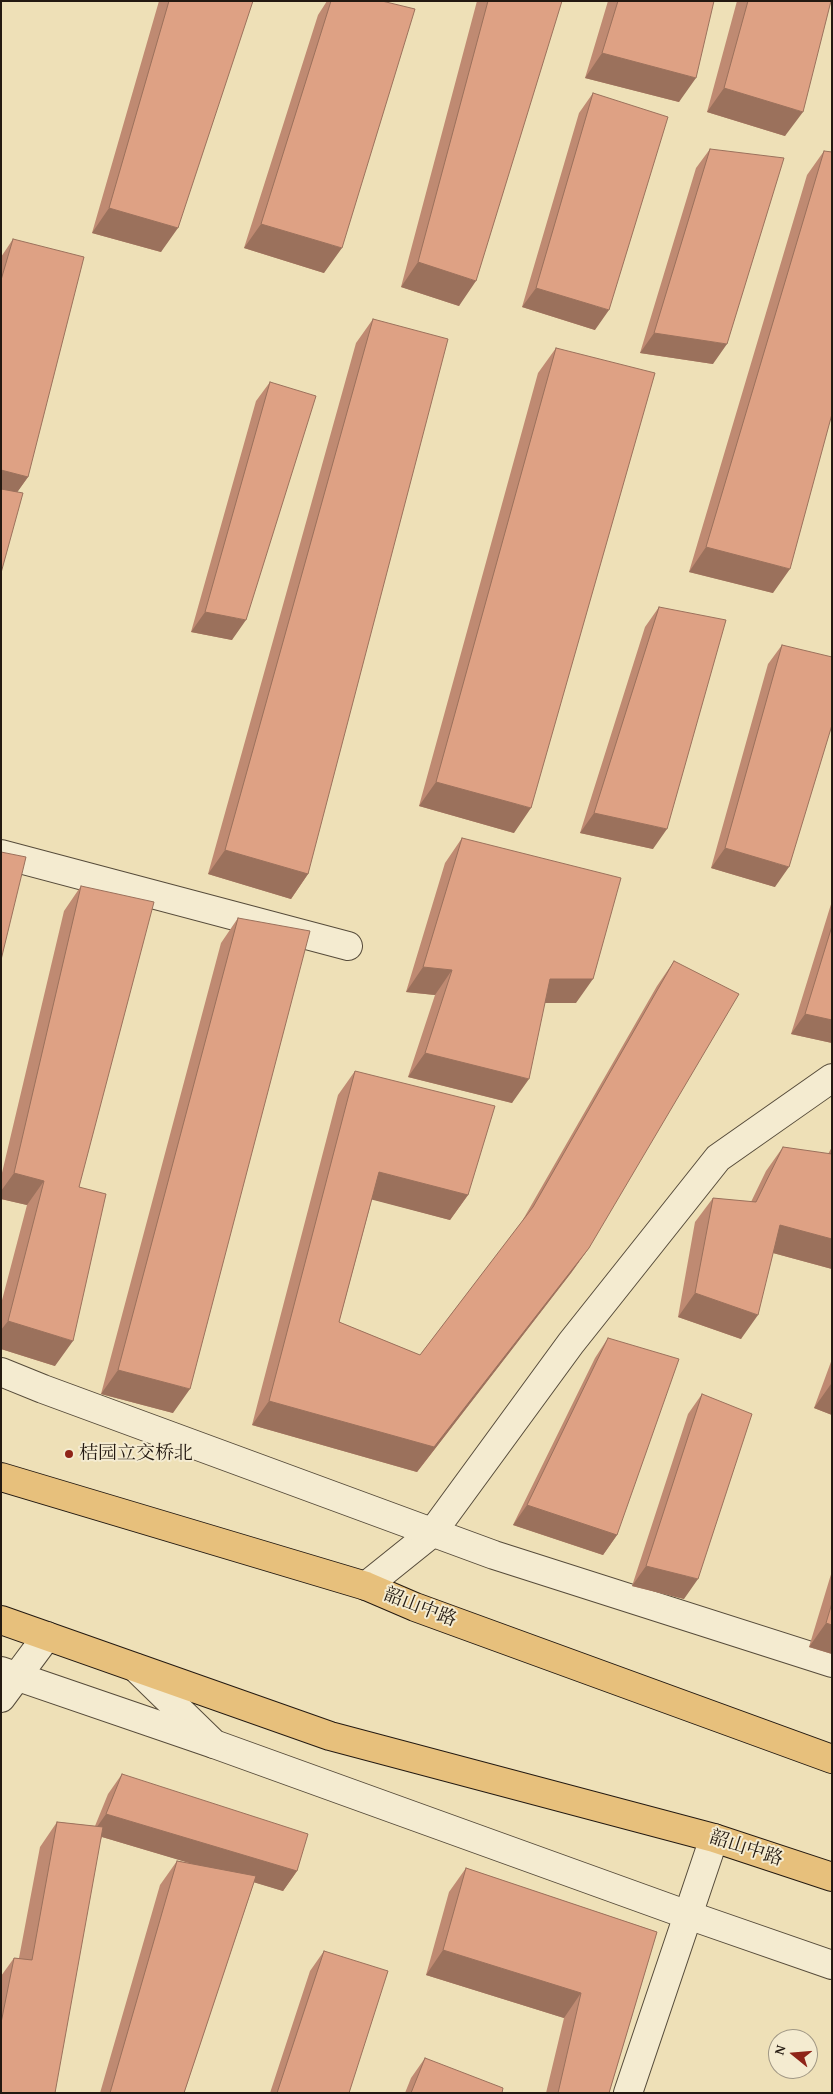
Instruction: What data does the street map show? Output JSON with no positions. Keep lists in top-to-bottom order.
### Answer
{
  "streets": {
    "main road": ["韶山中路"]
  },
  "places": ["桔园立交桥北"],
  "north": "left"
}
